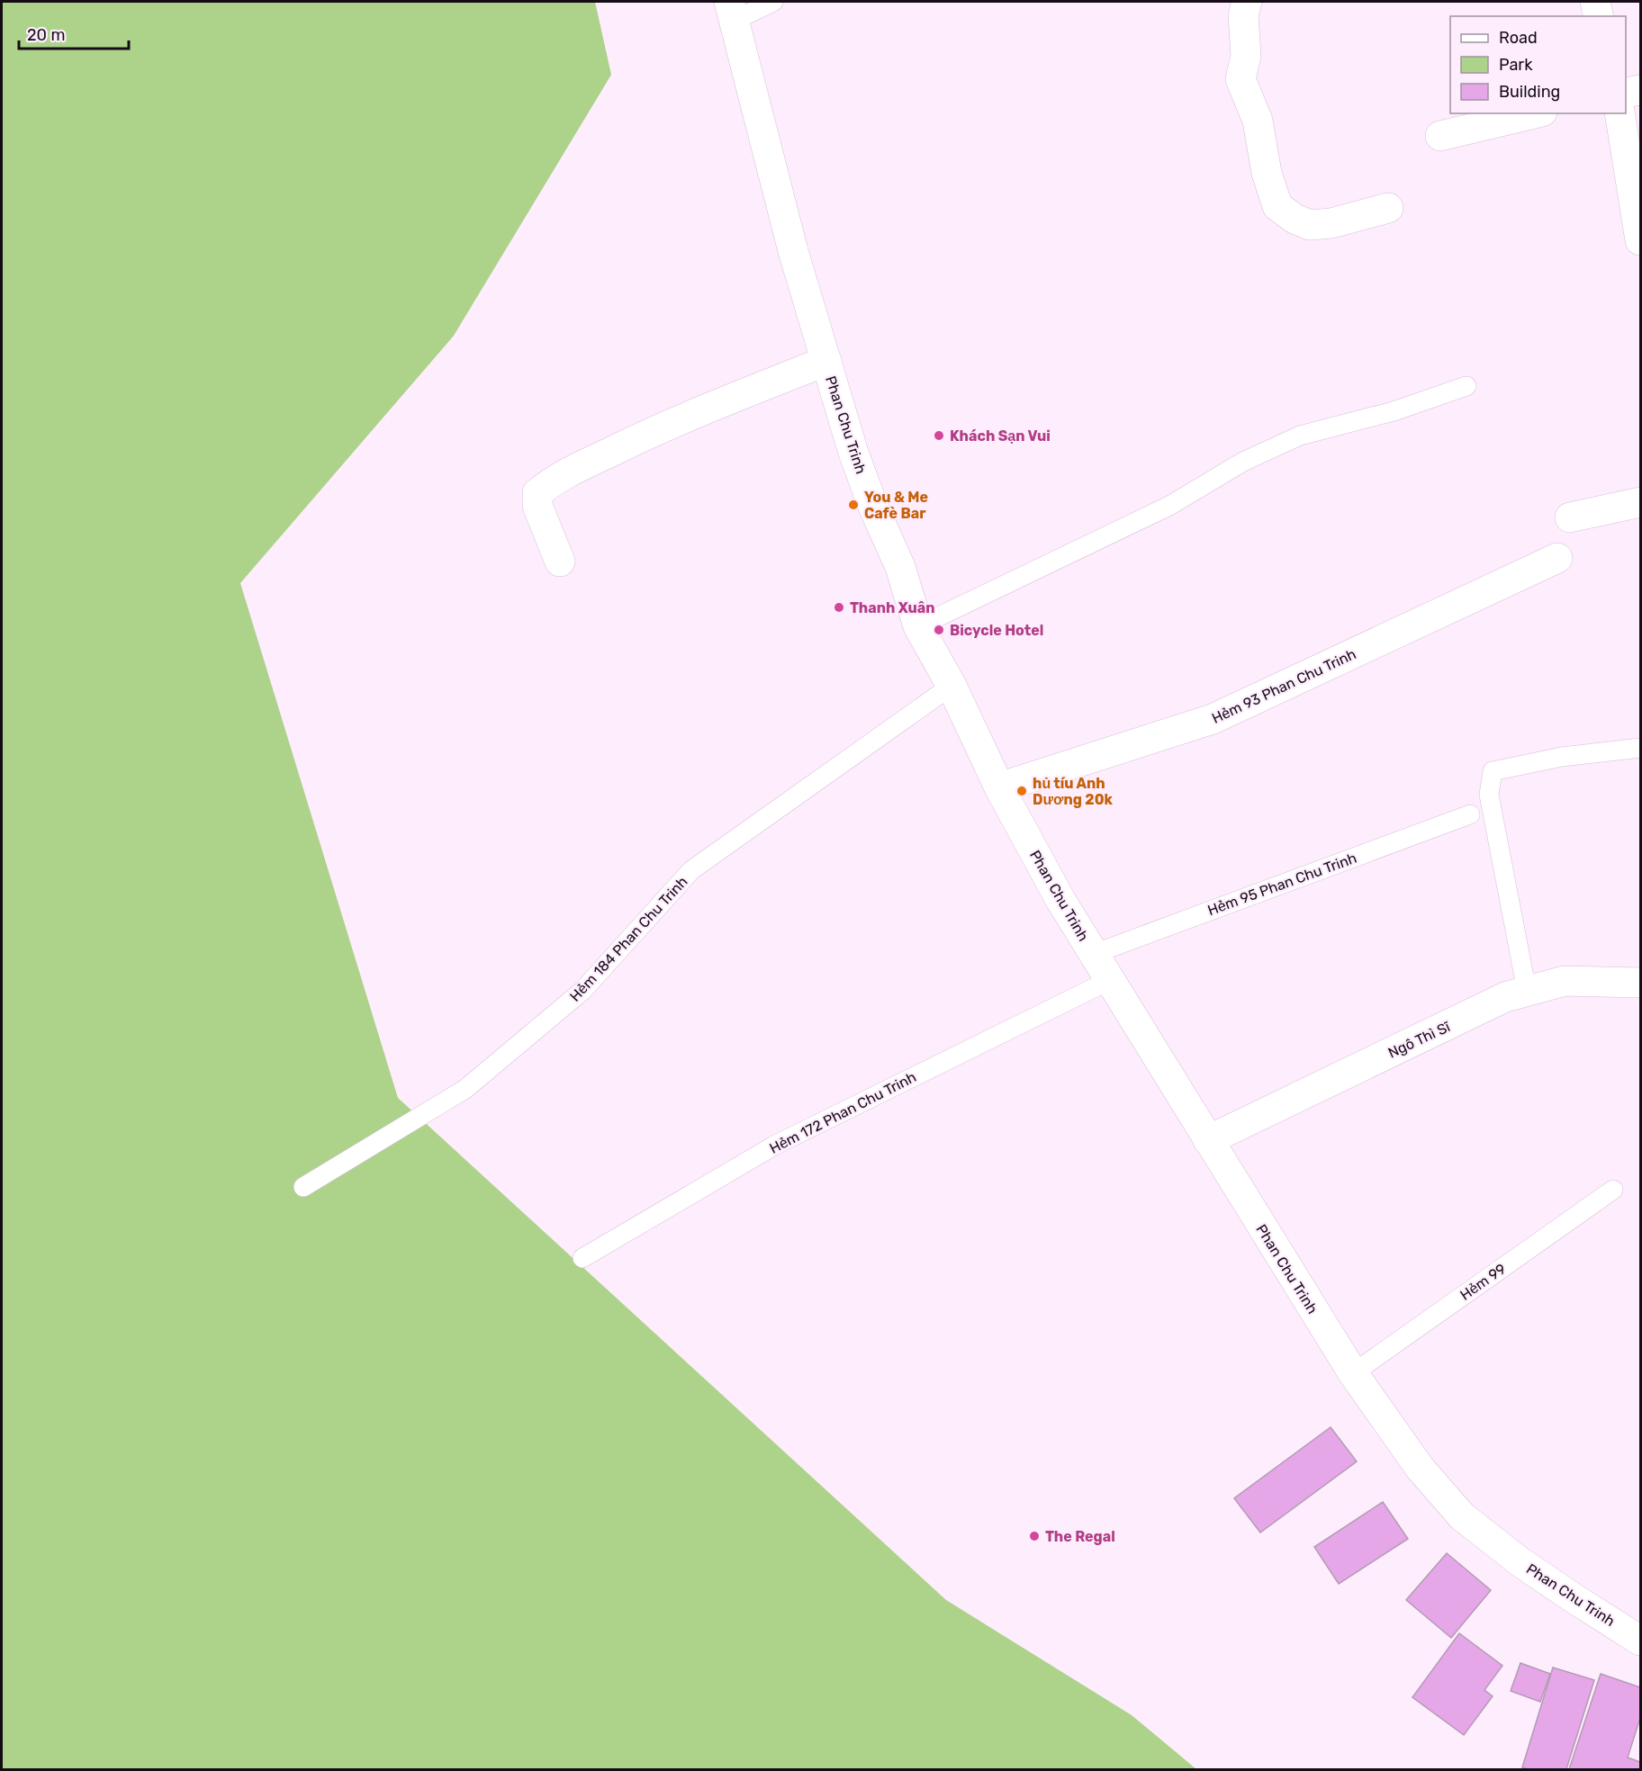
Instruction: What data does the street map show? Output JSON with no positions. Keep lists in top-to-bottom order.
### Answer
{
  "streets": {
    "street": ["Phan Chu Trinh", "Hẻm 93 Phan Chu Trinh", "Ngô Thì Sĩ"],
    "lane": [
      "Hẻm 95 Phan Chu Trinh",
      "Hẻm 184 Phan Chu Trinh",
      "Hẻm 172 Phan Chu Trinh",
      "Hẻm 99"
    ]
  },
  "crossings": [
    ["Phan Chu Trinh", "Hẻm 93 Phan Chu Trinh"],
    ["Phan Chu Trinh", "Hẻm 95 Phan Chu Trinh"],
    ["Phan Chu Trinh", "Hẻm 184 Phan Chu Trinh"],
    ["Phan Chu Trinh", "Ngô Thì Sĩ"],
    ["Phan Chu Trinh", "Hẻm 172 Phan Chu Trinh"],
    ["Phan Chu Trinh", "Hẻm 99"]
  ],
  "places": [
    "Khách Sạn Vui",
    "You & Me Cafè Bar",
    "Thanh Xuân",
    "Bicycle Hotel",
    "hủ tíu Anh Dương 20k",
    "The Regal"
  ],
  "legend": ["Road", "Park", "Building"],
  "scale_bar": "20 m"
}
